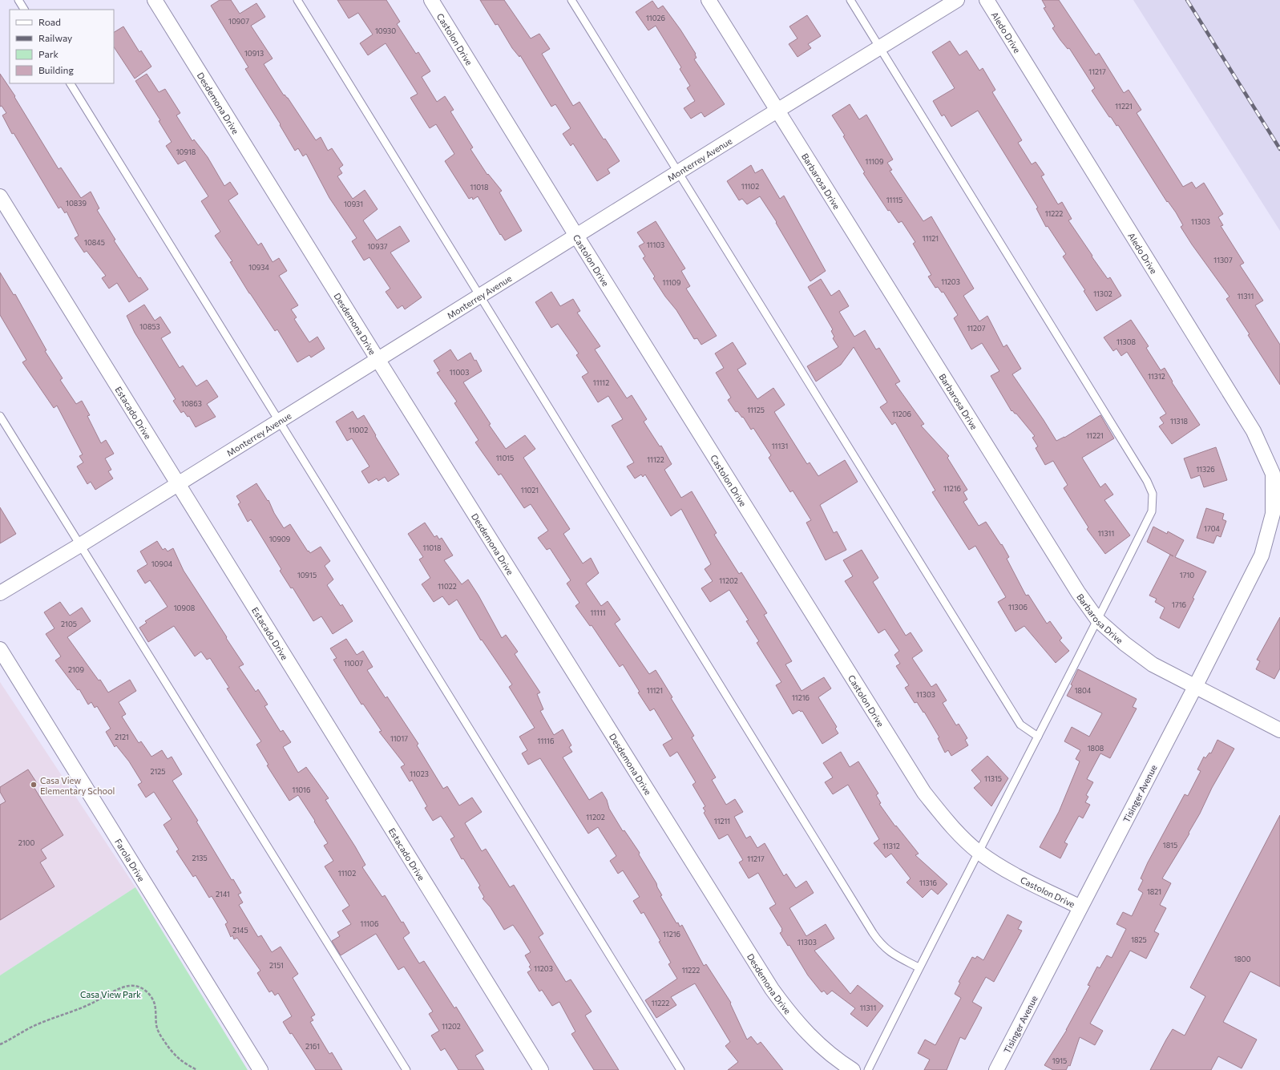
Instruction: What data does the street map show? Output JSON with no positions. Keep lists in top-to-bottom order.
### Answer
{
  "streets": {
    "street": [
      "Aledo Drive",
      "Castolon Drive",
      "Desdemona Drive",
      "Monterrey Avenue",
      "Barbarosa Drive",
      "Estacado Drive",
      "Tisinger Avenue",
      "Farola Drive"
    ]
  },
  "crossings": [
    ["Aledo Drive", "Tisinger Avenue"],
    ["Castolon Drive", "Monterrey Avenue"],
    ["Castolon Drive", "Tisinger Avenue"],
    ["Desdemona Drive", "Monterrey Avenue"],
    ["Monterrey Avenue", "Barbarosa Drive"],
    ["Monterrey Avenue", "Estacado Drive"],
    ["Barbarosa Drive", "Tisinger Avenue"]
  ],
  "parks": ["Casa View Park"],
  "places": ["Casa View Elementary School"],
  "house_numbers": [
    "11026",
    "10907",
    "10930",
    "10913",
    "11217",
    "11221",
    "10918",
    "11109",
    "11102",
    "11018",
    "11115",
    "10839",
    "10931",
    "11222",
    "11303",
    "11121",
    "10845",
    "11103",
    "10937",
    "11307",
    "10934",
    "11203",
    "11109",
    "11302",
    "11311",
    "10853",
    "11207",
    "11308",
    "11003",
    "11312",
    "11112",
    "10863",
    "11125",
    "11206",
    "11318",
    "11002",
    "11221",
    "11131",
    "11015",
    "11122",
    "11326",
    "11216",
    "11021",
    "1704",
    "11311",
    "10909",
    "11018",
    "10904",
    "10915",
    "1710",
    "11202",
    "11022",
    "1716",
    "11306",
    "10908",
    "11111",
    "2105",
    "11007",
    "2109",
    "11121",
    "1804",
    "11303",
    "11216",
    "2121",
    "11017",
    "11116",
    "1808",
    "2125",
    "11023",
    "11315",
    "11016",
    "11202",
    "11211",
    "2100",
    "1815",
    "11312",
    "2135",
    "11217",
    "11102",
    "11316",
    "1821",
    "2141",
    "11106",
    "2145",
    "11216",
    "1825",
    "11303",
    "1800",
    "2151",
    "11203",
    "11222",
    "11222",
    "11311",
    "11202",
    "2161",
    "1915"
  ],
  "legend": [
    "Road",
    "Railway",
    "Park",
    "Building"
  ]
}
